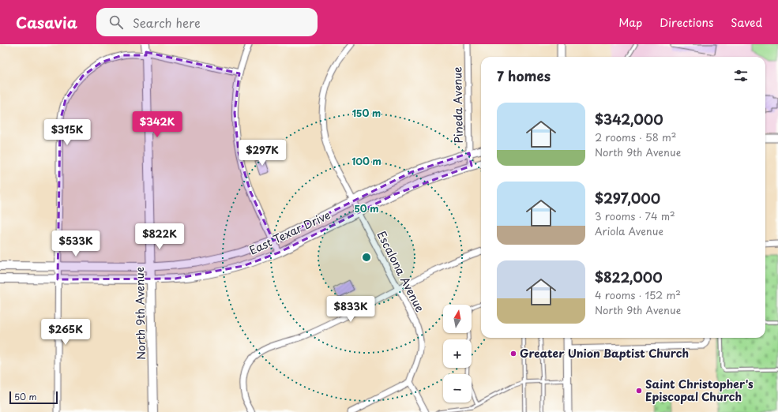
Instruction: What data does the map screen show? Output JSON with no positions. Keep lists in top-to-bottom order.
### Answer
{
  "streets": {
    "main road": ["East Texar Drive", "North 9th Avenue"],
    "street": ["Pineda Avenue", "Escalona Avenue"]
  },
  "crossings": [
    ["Pineda Avenue", "East Texar Drive"],
    ["East Texar Drive", "Escalona Avenue"],
    ["East Texar Drive", "North 9th Avenue"]
  ],
  "places": ["Greater Union Baptist Church", "Saint Christopher's Episcopal Church"],
  "scale_bar": "50 m",
  "north": "top",
  "page": {
    "header": "Casavia",
    "search": "Search here",
    "nav": ["Map", "Directions", "Saved"],
    "heading": "7 homes",
    "list": [
      {
        "name": "$342,000",
        "note": "2 rooms · 58 m² · North 9th Avenue"
      },
      {
        "name": "$297,000",
        "note": "3 rooms · 74 m² · Ariola Avenue"
      },
      {
        "name": "$822,000",
        "note": "4 rooms · 152 m² · North 9th Avenue"
      }
    ],
    "price": [
      "$342K",
      "$315K",
      "$297K",
      "$822K",
      "$533K",
      "$833K",
      "$265K"
    ],
    "map_buttons": ["+", "−"],
    "scale": "50 m"
  },
  "rings": ["150 m", "100 m", "50 m"]
}
